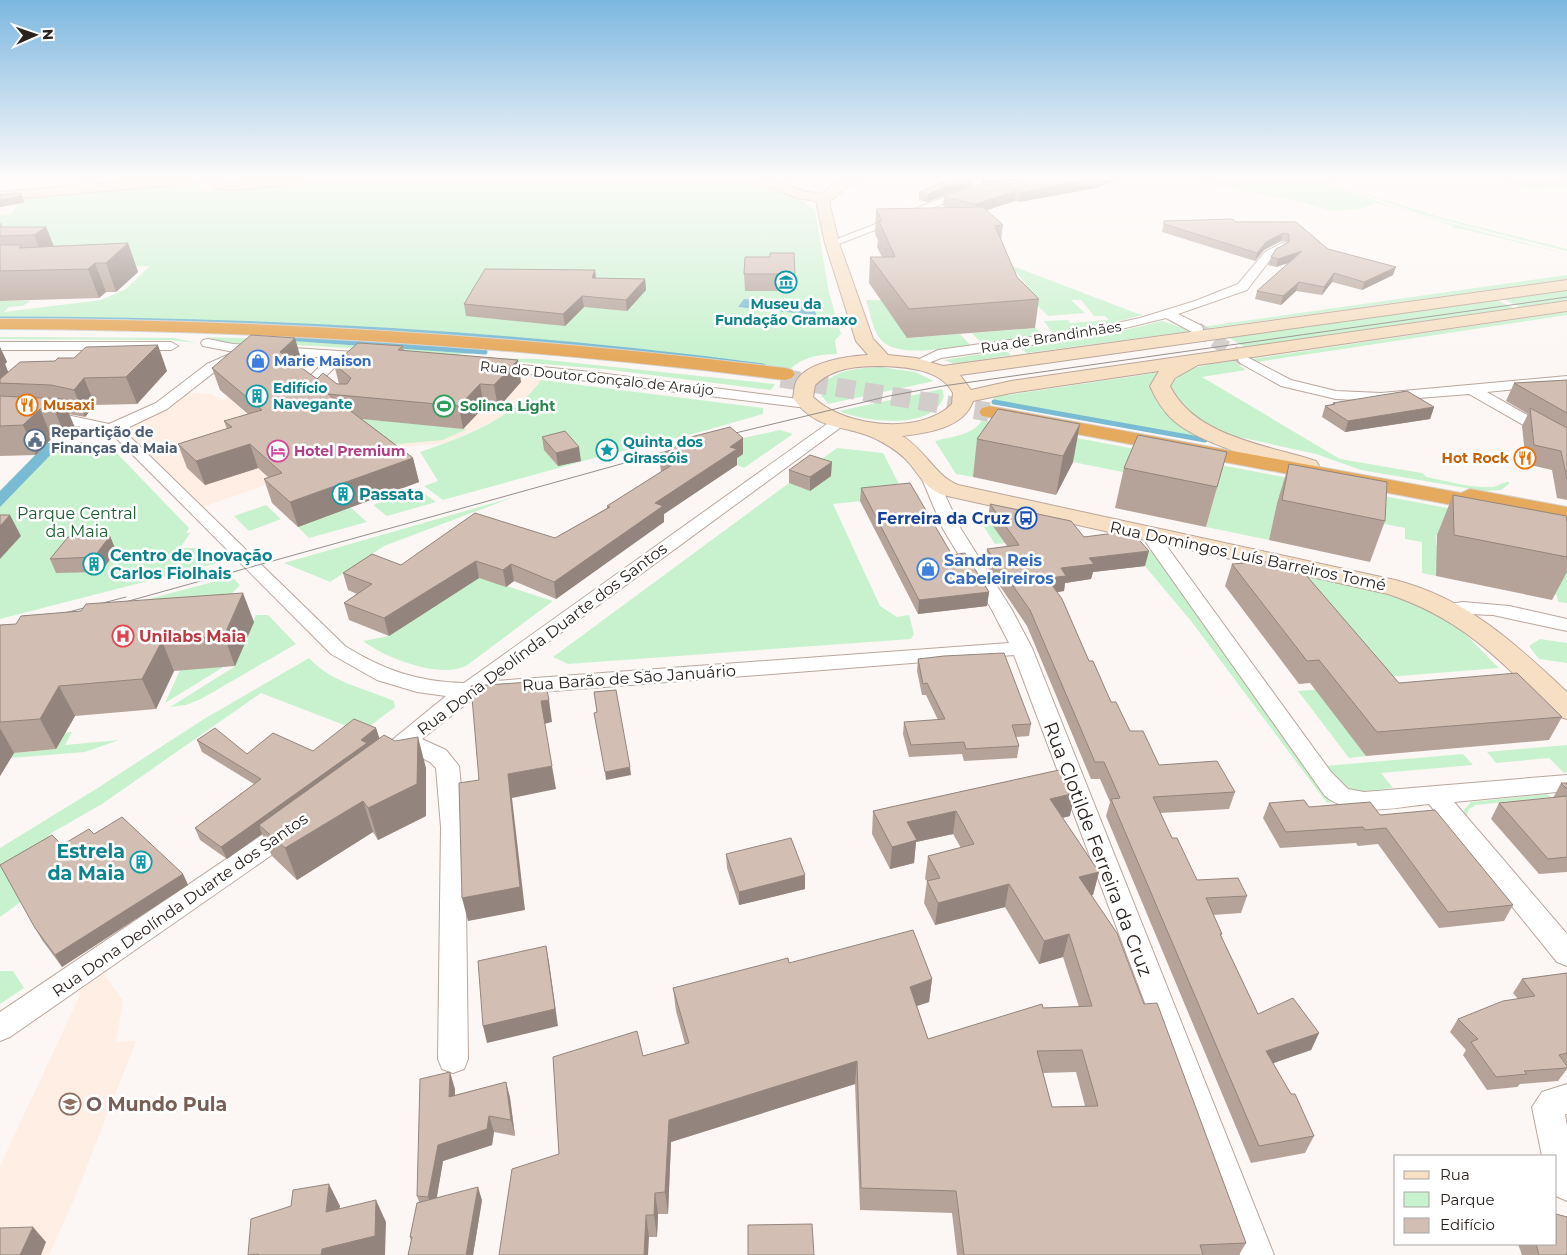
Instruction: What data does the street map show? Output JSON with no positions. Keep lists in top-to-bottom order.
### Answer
{
  "streets": {
    "main road": ["Rua Domingos Luís Barreiros Tomé", "Rua Clotilde Ferreira da Cruz"],
    "street": [
      "Rua de Brandinhães",
      "Rua do Doutor Gonçalo de Araújo",
      "Rua Dona Deolínda Duarte dos Santos",
      "Rua Barão de São Januário"
    ]
  },
  "crossings": [
    ["Rua Domingos Luís Barreiros Tomé", "Rua Clotilde Ferreira da Cruz"],
    ["Rua Dona Deolínda Duarte dos Santos", "Rua Barão de São Januário"],
    ["Rua Barão de São Januário", "Rua Clotilde Ferreira da Cruz"]
  ],
  "parks": ["Parque Central da Maia"],
  "places": {
    "museum": ["Museu da Fundação Gramaxo"],
    "shop": ["Marie Maison", "Sandra Reis Cabeleireiros"],
    "building": [
      "Edifício Navegante",
      "Passata",
      "Centro de Inovação Carlos Fiolhais",
      "Estrela da Maia"
    ],
    "restaurant": ["Musaxi", "Hot Rock"],
    "sports": ["Solinca Light"],
    "public building": ["Repartição de Finanças da Maia"],
    "place": ["Quinta dos Girassóis"],
    "hotel": ["Hotel Premium"],
    "bus stop": ["Ferreira da Cruz"],
    "hospital": ["Unilabs Maia"],
    "school or university": ["O Mundo Pula"]
  },
  "legend": ["Rua", "Parque", "Edifício"],
  "north": "right"
}
